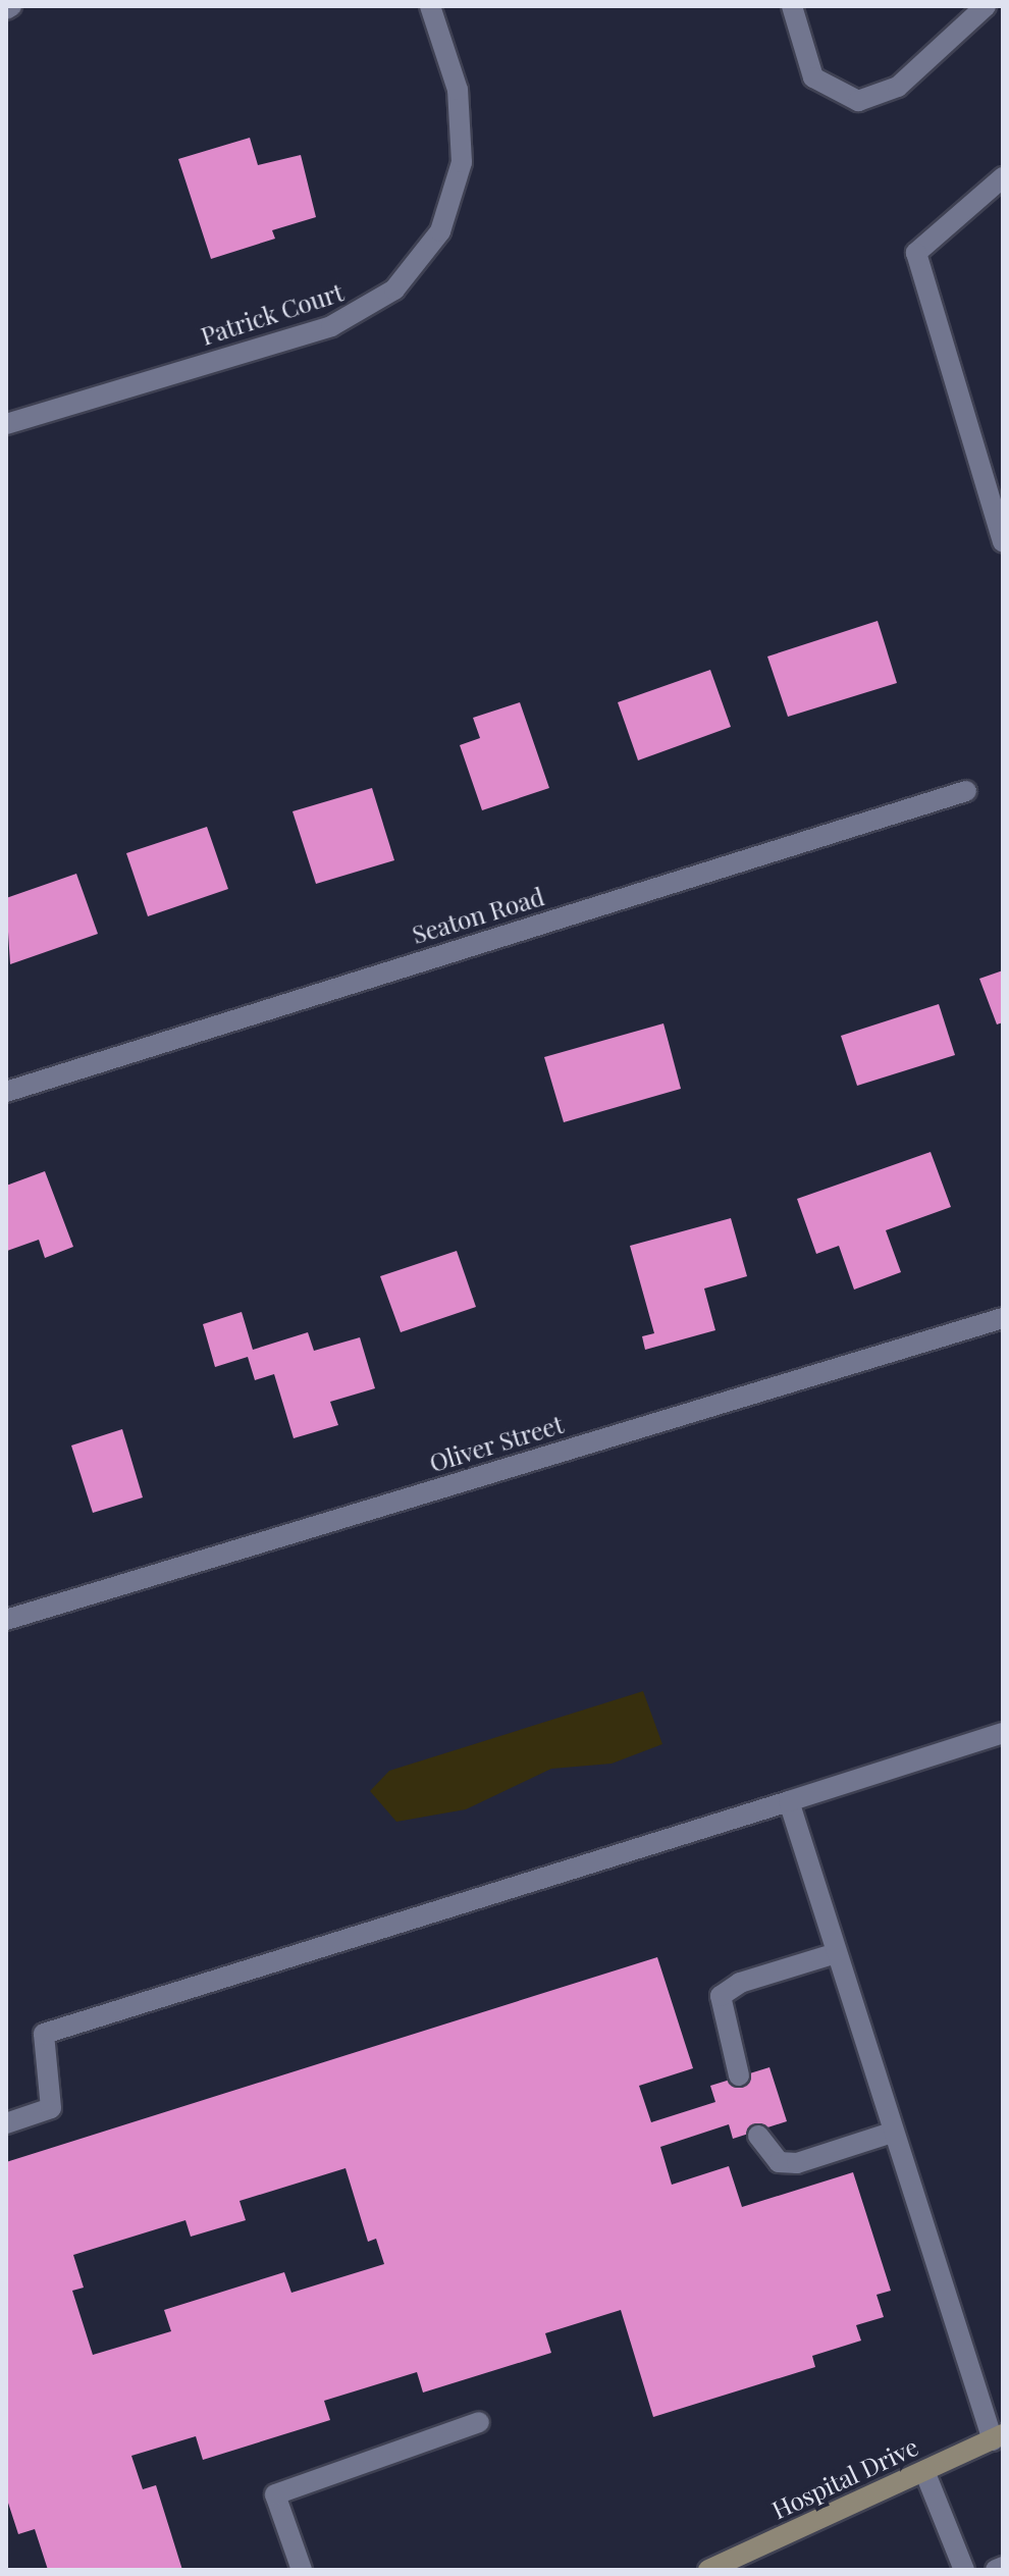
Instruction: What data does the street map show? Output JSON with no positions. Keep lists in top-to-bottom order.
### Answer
{
  "streets": {
    "street": [
      "Patrick Court",
      "Seaton Road",
      "Oliver Street",
      "Hospital Drive"
    ]
  }
}
